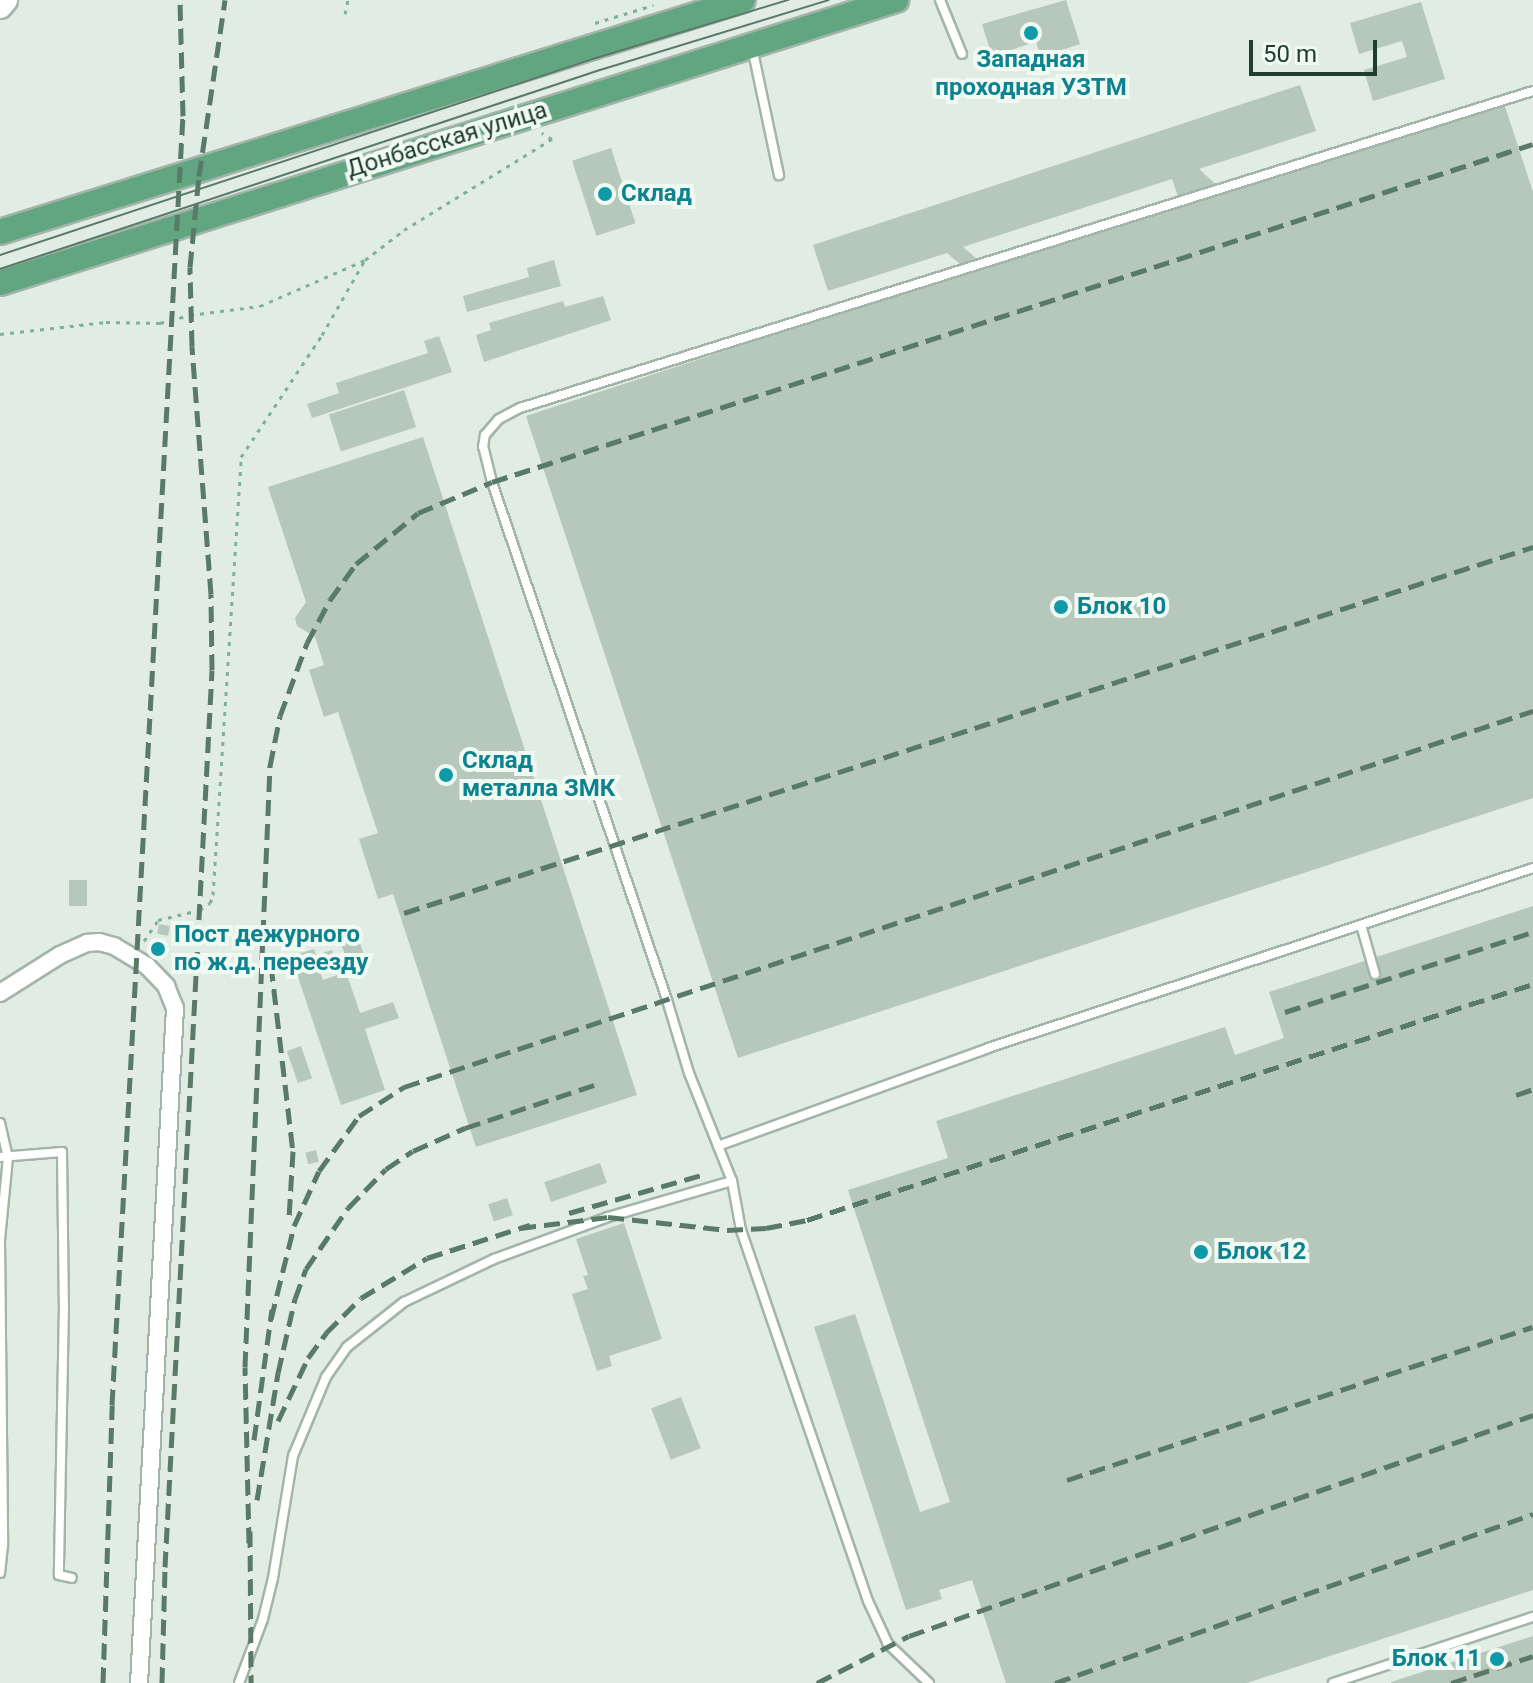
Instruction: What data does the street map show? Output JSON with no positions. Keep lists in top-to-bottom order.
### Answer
{
  "streets": {
    "main road": ["Донбасская улица"]
  },
  "places": [
    "Западная проходная УЗТМ",
    "Склад",
    "Блок 10",
    "Склад металла ЗМК",
    "Пост дежурного по ж.д. переезду",
    "Блок 12",
    "Блок 11"
  ],
  "scale_bar": "50 m"
}
